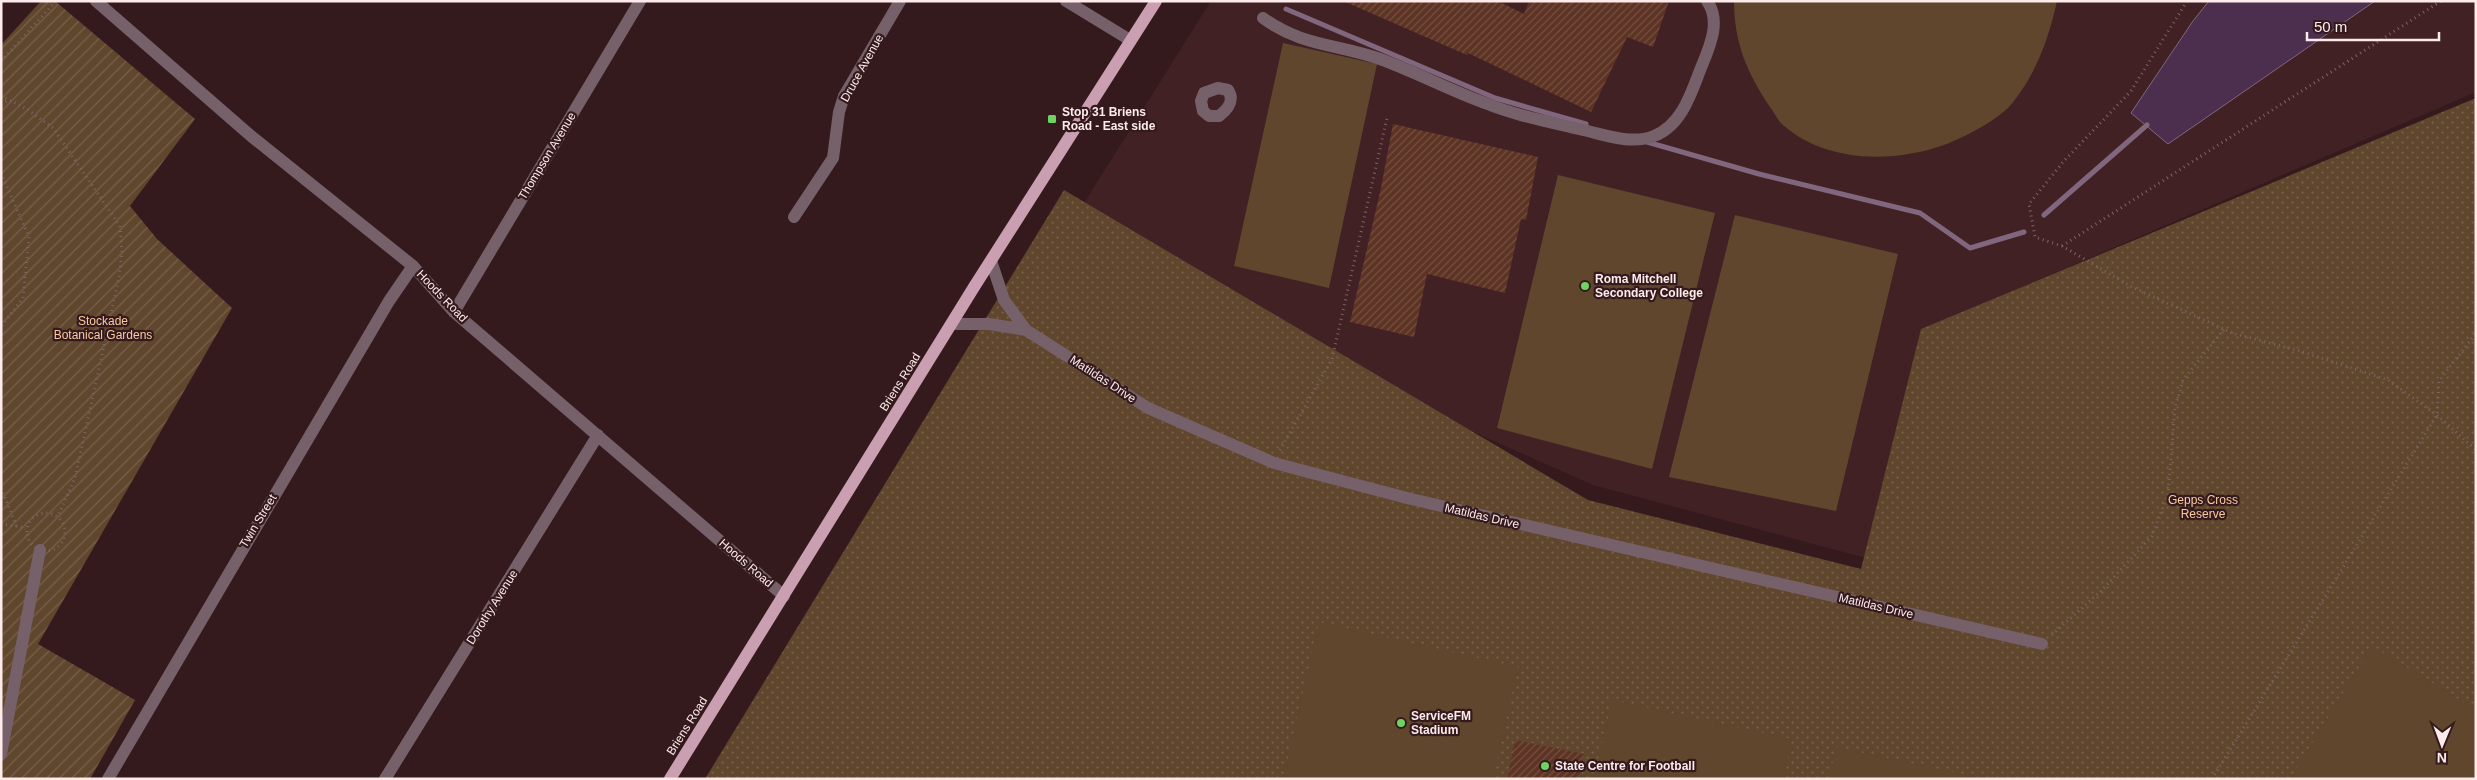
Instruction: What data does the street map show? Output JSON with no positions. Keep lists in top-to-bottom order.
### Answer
{
  "streets": {
    "main road": ["Briens Road"],
    "street": [
      "Druce Avenue",
      "Thompson Avenue",
      "Hoods Road",
      "Matildas Drive",
      "Twin Street",
      "Dorothy Avenue"
    ]
  },
  "crossings": [
    ["Thompson Avenue", "Hoods Road"],
    ["Hoods Road", "Briens Road"],
    ["Hoods Road", "Twin Street"],
    ["Hoods Road", "Dorothy Avenue"],
    ["Matildas Drive", "Briens Road"]
  ],
  "parks": ["Stockade Botanical Gardens", "Gepps Cross Reserve"],
  "places": {
    "transit": ["Stop 31 Briens Road - East side"],
    "other": ["Roma Mitchell Secondary College", "ServiceFM Stadium", "State Centre for Football"]
  },
  "scale_bar": "50 m",
  "north": "bottom"
}
